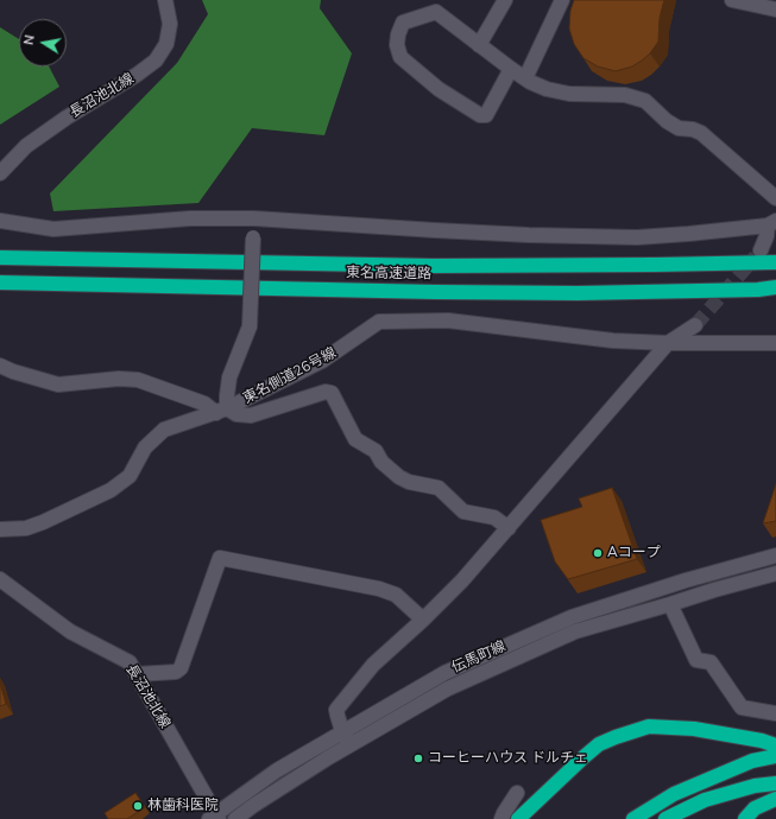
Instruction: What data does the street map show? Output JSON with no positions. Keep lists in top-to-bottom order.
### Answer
{
  "streets": {
    "highway": ["東名高速道路"],
    "street": ["長沼池北線", "東名側道26号線", "伝馬町線"]
  },
  "crossings": [
    ["長沼池北線", "伝馬町線"]
  ],
  "places": ["Aコープ", "コーヒーハウス ドルチェ", "林歯科医院"],
  "north": "left"
}
